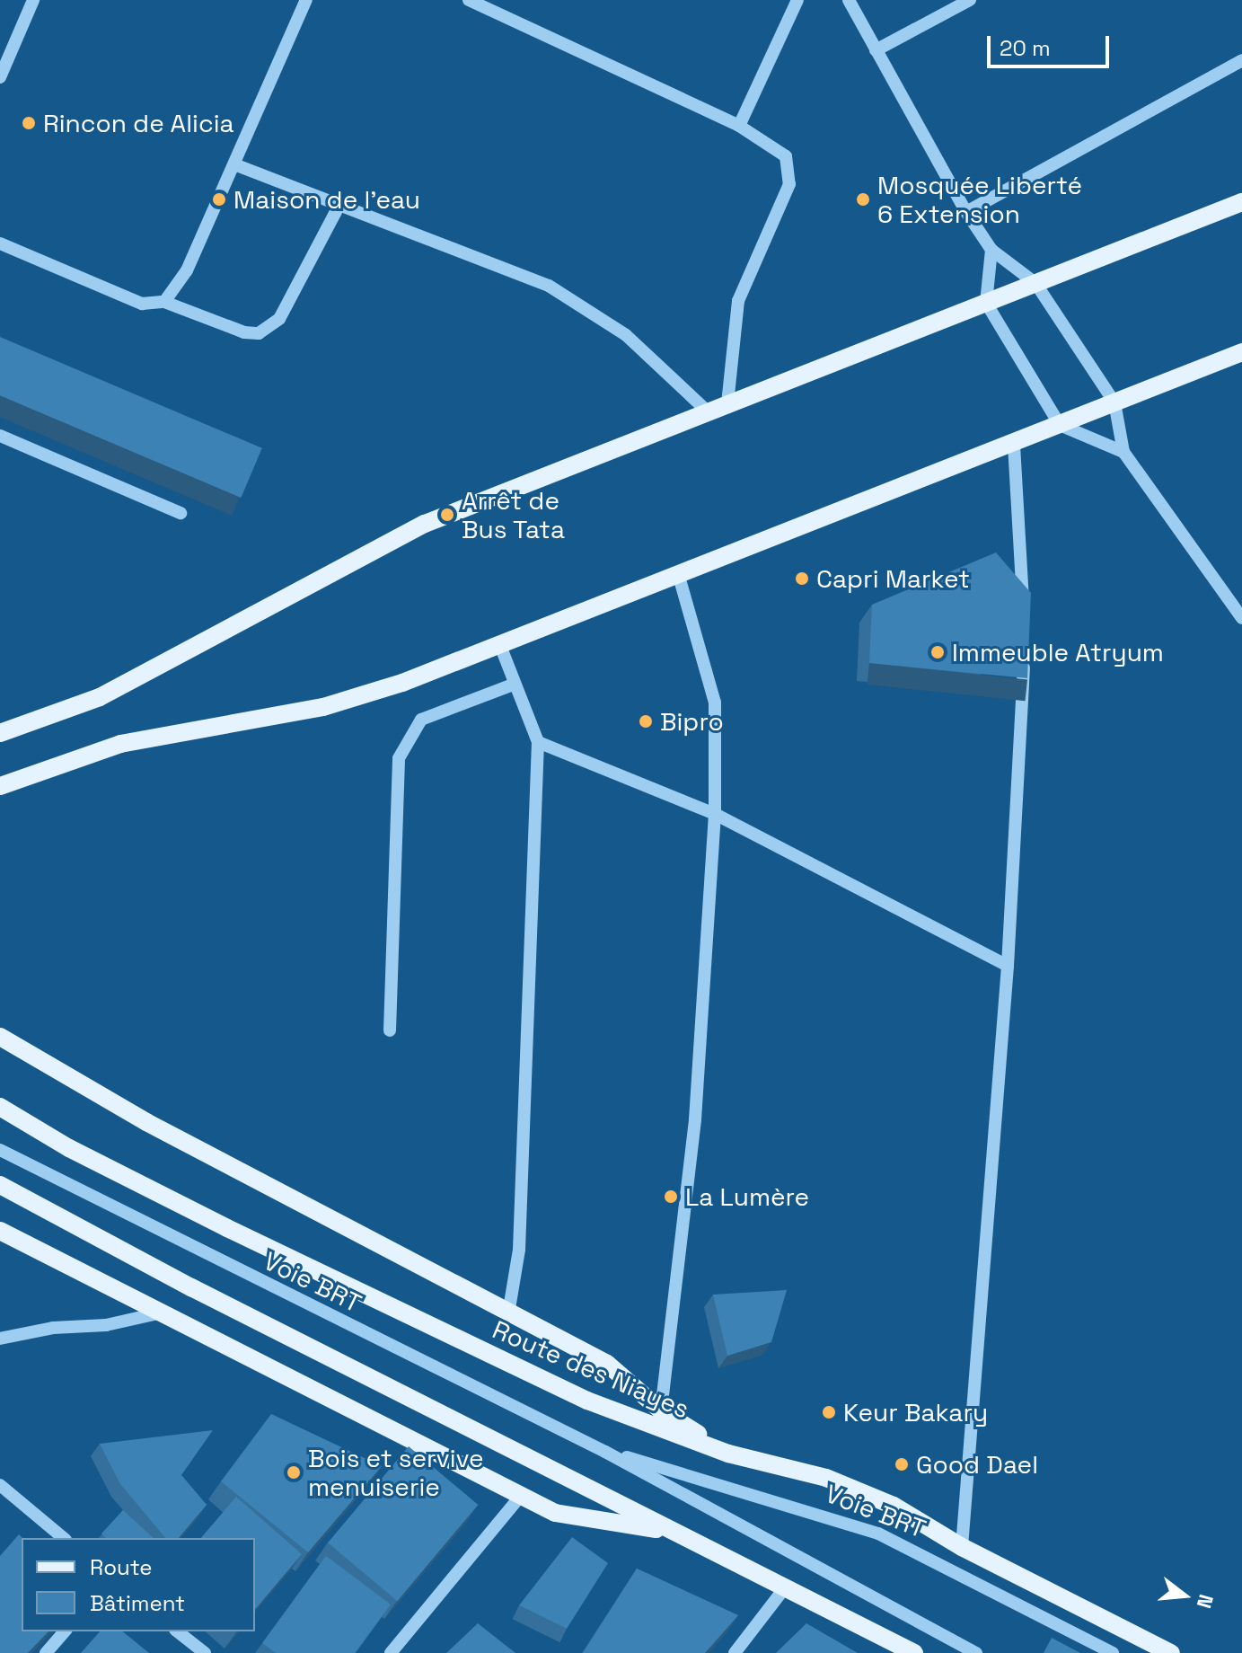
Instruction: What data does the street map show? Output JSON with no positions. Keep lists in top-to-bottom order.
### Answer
{
  "streets": {
    "main road": ["Route des Niayes"],
    "street": ["Voie BRT"]
  },
  "places": [
    "Rincon de Alicia",
    "Maison de l'eau",
    "Mosquée Liberté 6 Extension",
    "Arrêt de Bus Tata",
    "Capri Market",
    "Immeuble Atryum",
    "Bipro",
    "La Lumère",
    "Keur Bakary",
    "Good Dael",
    "Bois et servive menuiserie"
  ],
  "legend": ["Route", "Bâtiment"],
  "scale_bar": "20 m",
  "north": "right"
}
